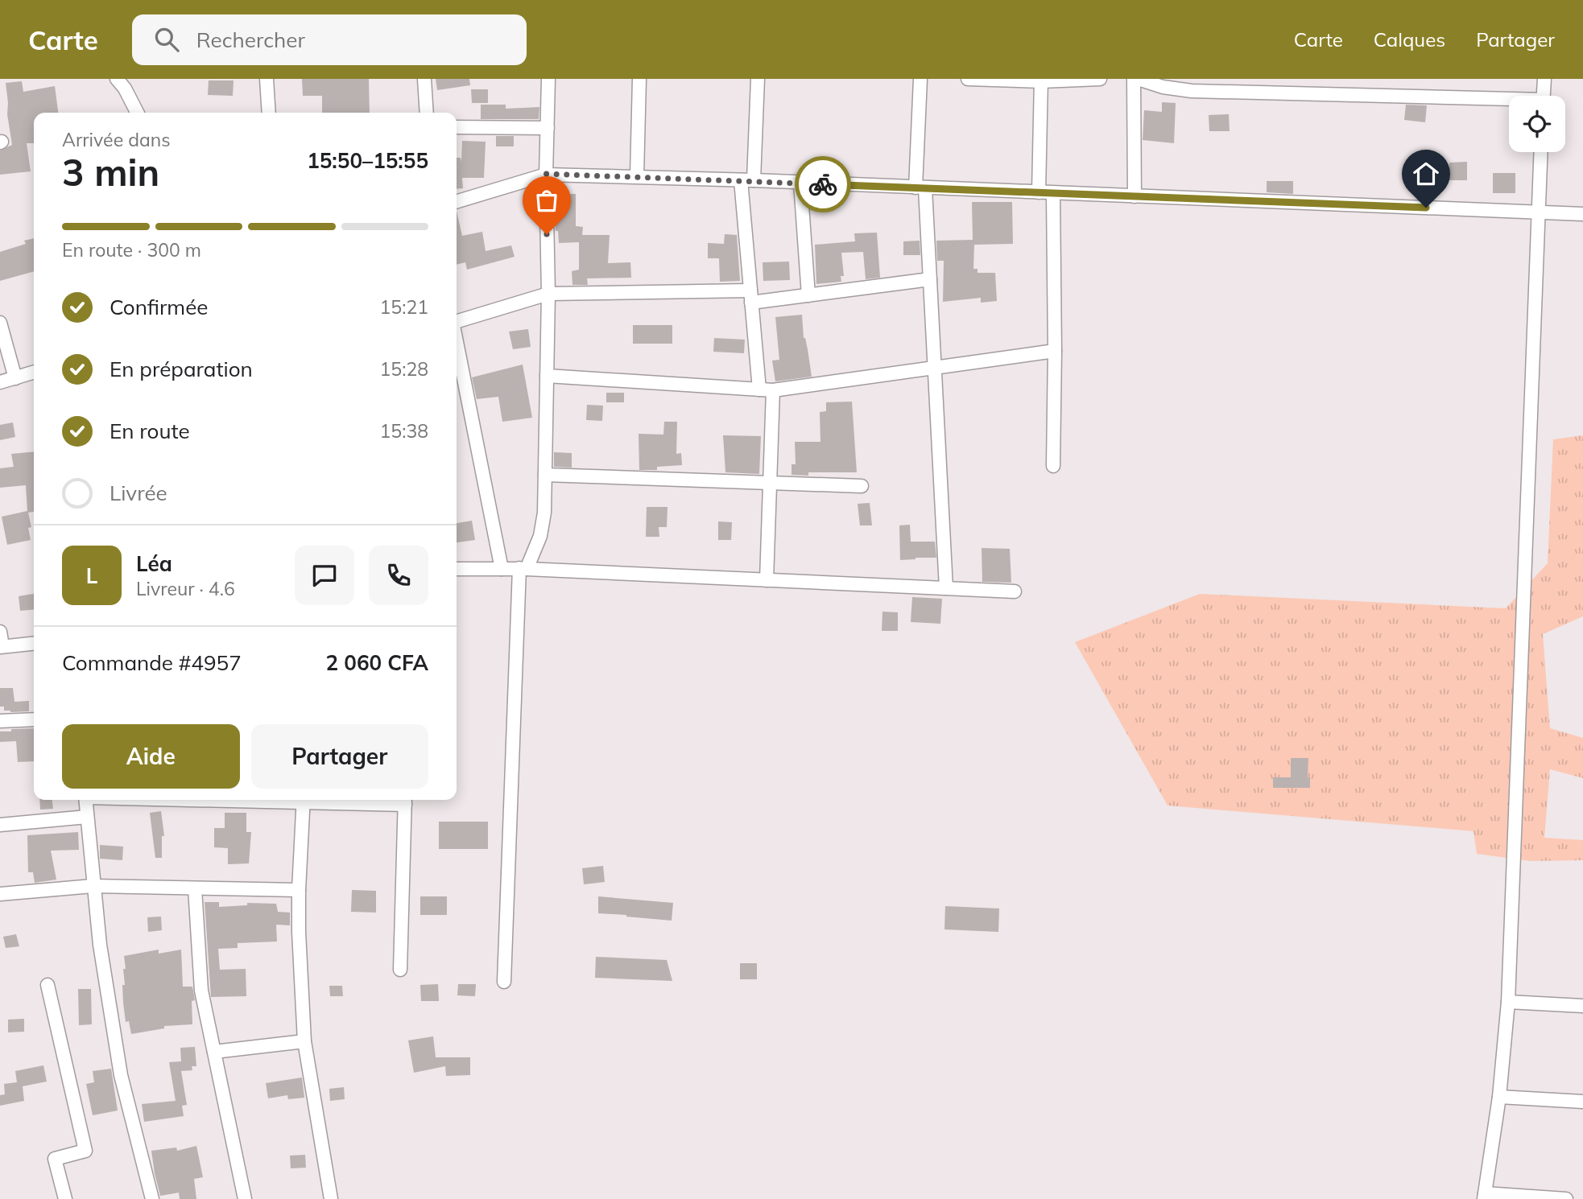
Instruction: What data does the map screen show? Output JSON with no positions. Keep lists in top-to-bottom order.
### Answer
{
  "page": {
    "header": "Carte",
    "search": "Rechercher",
    "nav": ["Carte", "Calques", "Partager"],
    "heading": ["3 min", "Arrivée dans", "15:50–15:55"],
    "panel": [
      "Léa",
      "Livreur · 4.6",
      "Commande #4957",
      "2 060 CFA"
    ],
    "bar": "En route · 300 m",
    "list": [
      ["Confirmée", "15:21"],
      ["En préparation", "15:28"],
      ["En route", "15:38"],
      "Livrée"
    ],
    "round": "L",
    "buttons": ["Aide", "Partager"]
  }
}
